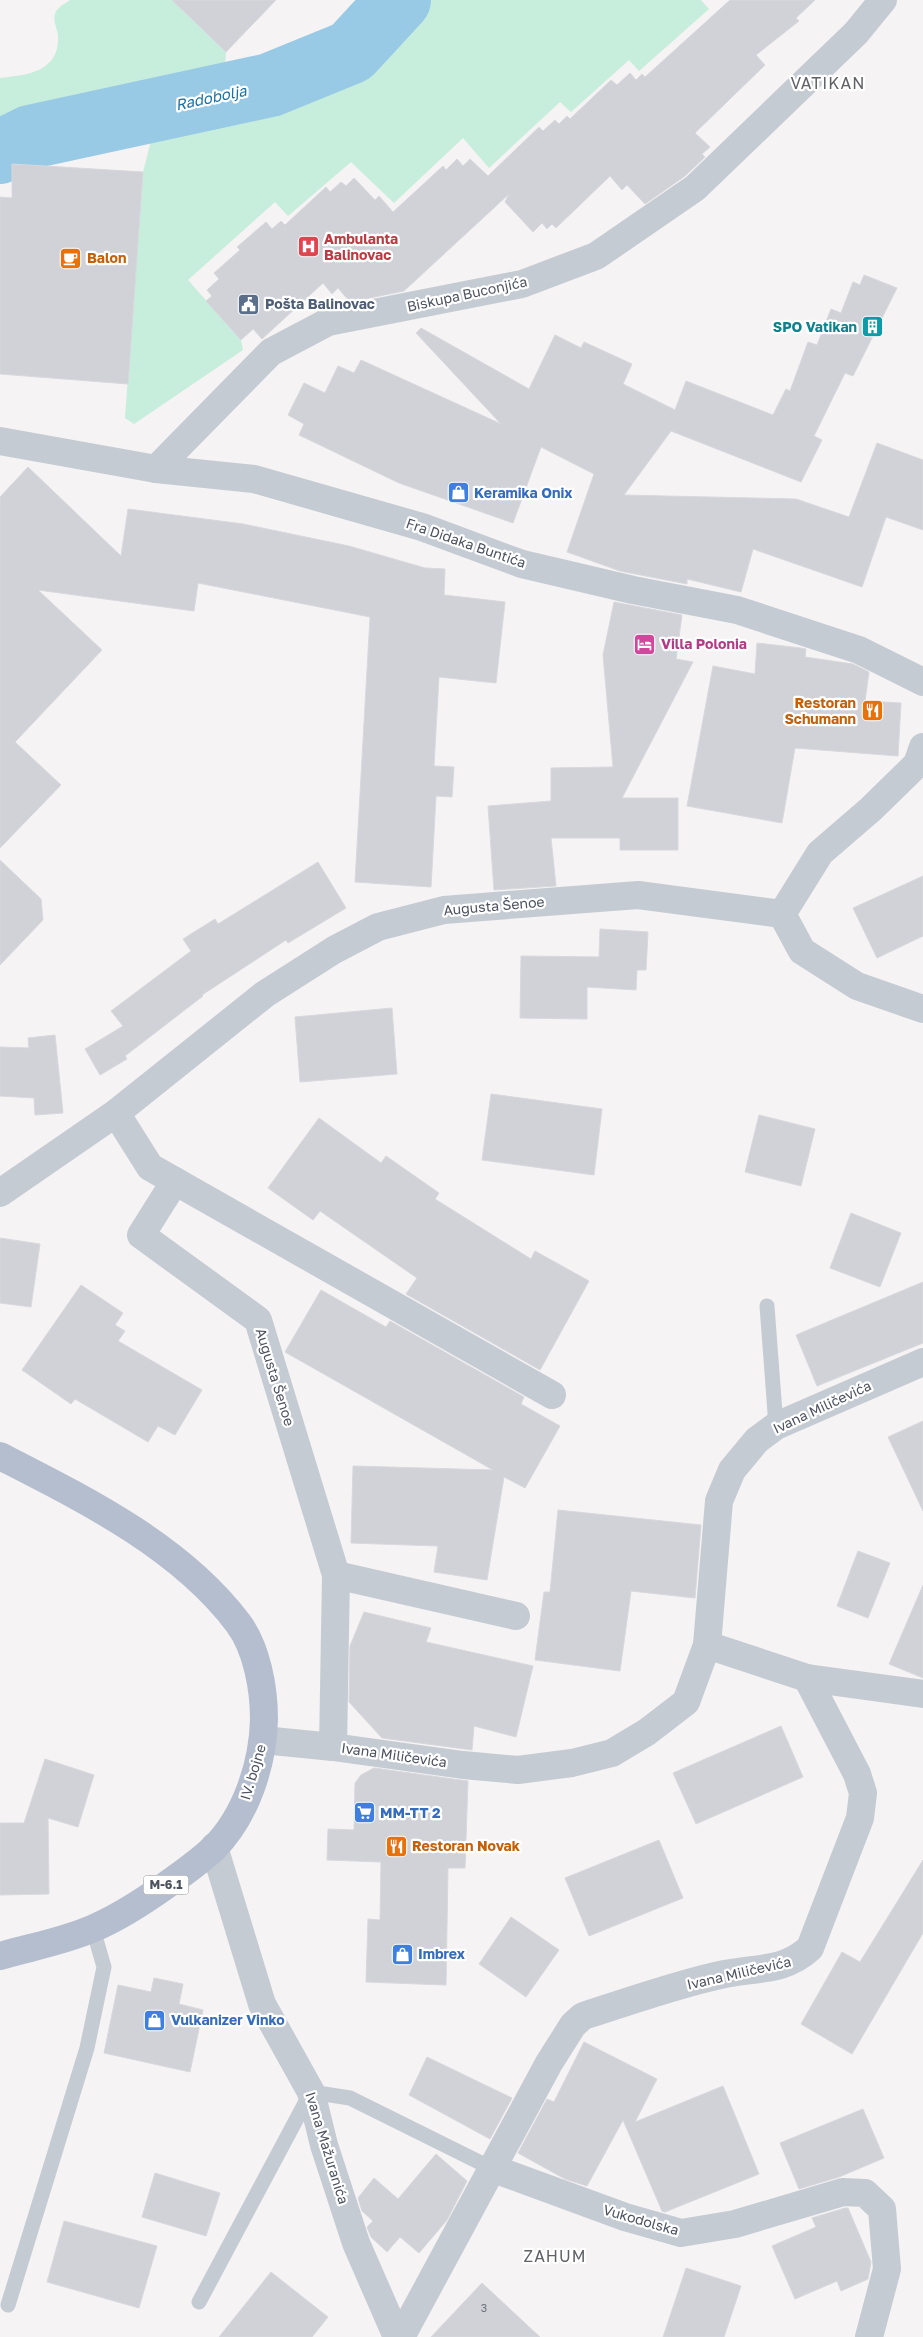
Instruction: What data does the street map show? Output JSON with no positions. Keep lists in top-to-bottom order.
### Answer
{
  "streets": {
    "main road": ["IV. bojne", "M-6.1"],
    "street": [
      "Biskupa Buconjića",
      "Fra Didaka Buntića",
      "Augusta Šenoe",
      "Ivana Miličevića",
      "Ivana Mažuranića",
      "Vukodolska"
    ]
  },
  "crossings": [
    ["Biskupa Buconjića", "Fra Didaka Buntića"],
    ["Augusta Šenoe", "Ivana Miličevića"],
    ["Ivana Miličevića", "IV. bojne"],
    ["Ivana Miličevića", "Vukodolska"],
    ["IV. bojne", "Ivana Mažuranića"],
    ["Ivana Mažuranića", "Vukodolska"]
  ],
  "districts": ["VATIKAN", "ZAHUM"],
  "water": ["Radobolja"],
  "places": {
    "hospital": ["Ambulanta Balinovac"],
    "cafe": ["Balon"],
    "public building": ["Pošta Balinovac"],
    "building": ["SPO Vatikan"],
    "shop": ["Keramika Onix", "Imbrex", "Vulkanizer Vinko"],
    "hotel": ["Villa Polonia"],
    "restaurant": ["Restoran Schumann", "Restoran Novak"],
    "supermarket": ["MM-TT 2"]
  },
  "house_numbers": ["3"]
}
